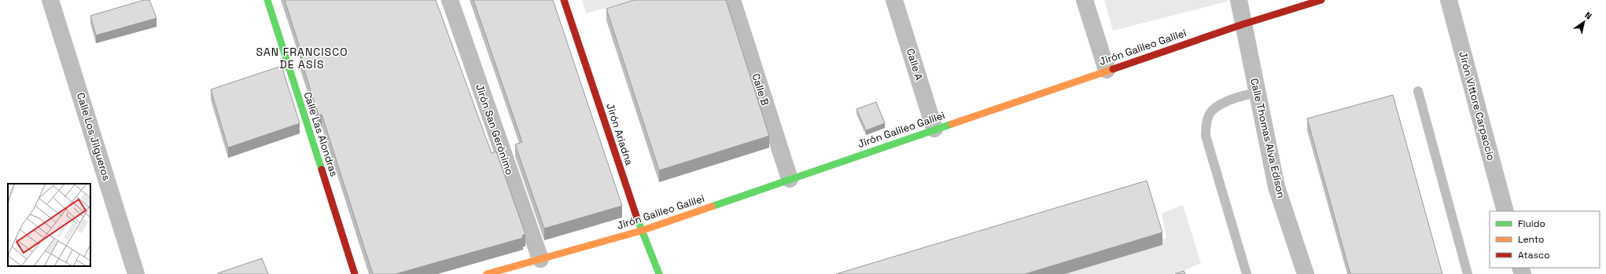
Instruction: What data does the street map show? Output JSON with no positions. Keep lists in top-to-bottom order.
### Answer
{
  "streets": {
    "street": [
      "Jirón Galileo Galilei",
      "Calle A",
      "Calle B",
      "Jirón Vittore Carpaccio",
      "Jirón San Gerónimo",
      "Calle Las Alondras",
      "Jirón Ariadna",
      "Calle Los Jilgueros",
      "Calle Thomas Alva Edison"
    ]
  },
  "crossings": [
    ["Jirón Galileo Galilei", "Calle A"],
    ["Jirón Galileo Galilei", "Calle B"],
    ["Jirón Galileo Galilei", "Jirón San Gerónimo"],
    ["Jirón Galileo Galilei", "Jirón Ariadna"],
    ["Jirón Galileo Galilei", "Calle Thomas Alva Edison"]
  ],
  "districts": ["SAN FRANCISCO DE ASÍS"],
  "legend": ["Fluido", "Lento", "Atasco"],
  "north": "top right"
}
